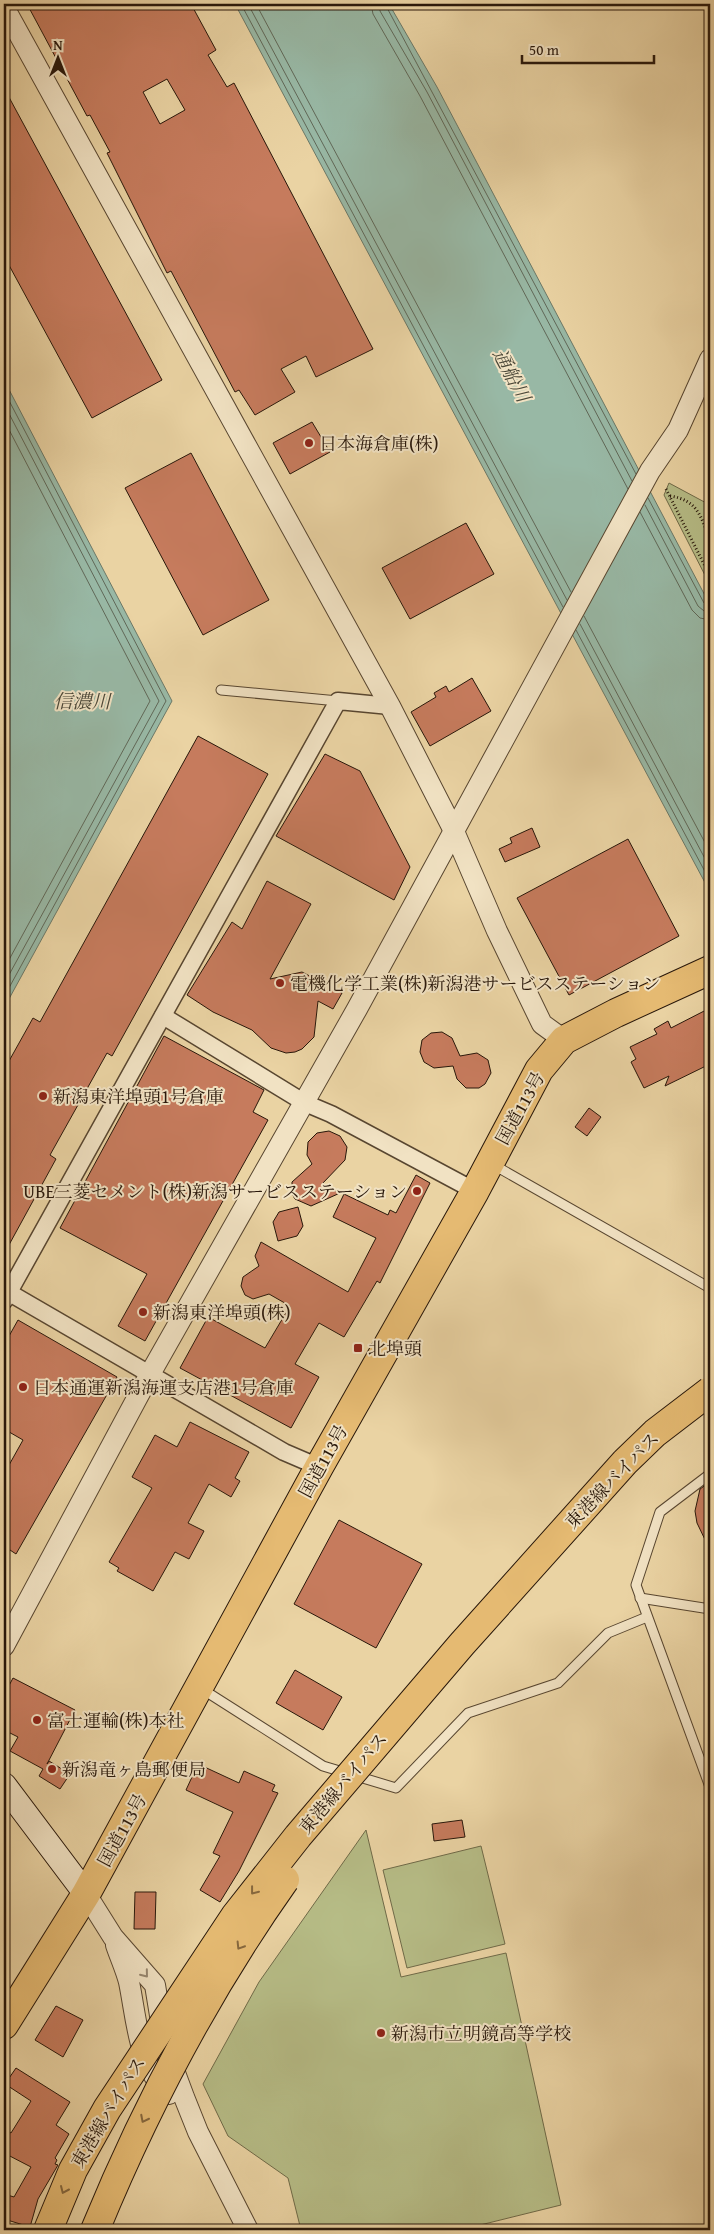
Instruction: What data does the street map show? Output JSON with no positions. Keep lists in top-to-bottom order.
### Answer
{
  "streets": {
    "highway": ["国道113号", "東港線バイパス"]
  },
  "one_way": ["東港線バイパス"],
  "water": ["通船川", "信濃川"],
  "places": {
    "other": [
      "日本海倉庫(株)",
      "電機化学工業(株)新潟港サービスステーション",
      "新潟東洋埠頭1号倉庫",
      "UBE三菱セメント(株)新潟サービスステーション",
      "新潟東洋埠頭(株)",
      "日本通運新潟海運支店港1号倉庫",
      "富士運輸(株)本社",
      "新潟竜ヶ島郵便局",
      "新潟市立明鏡高等学校"
    ],
    "transit": ["北埠頭"]
  },
  "scale_bar": "50 m",
  "north": "top"
}
